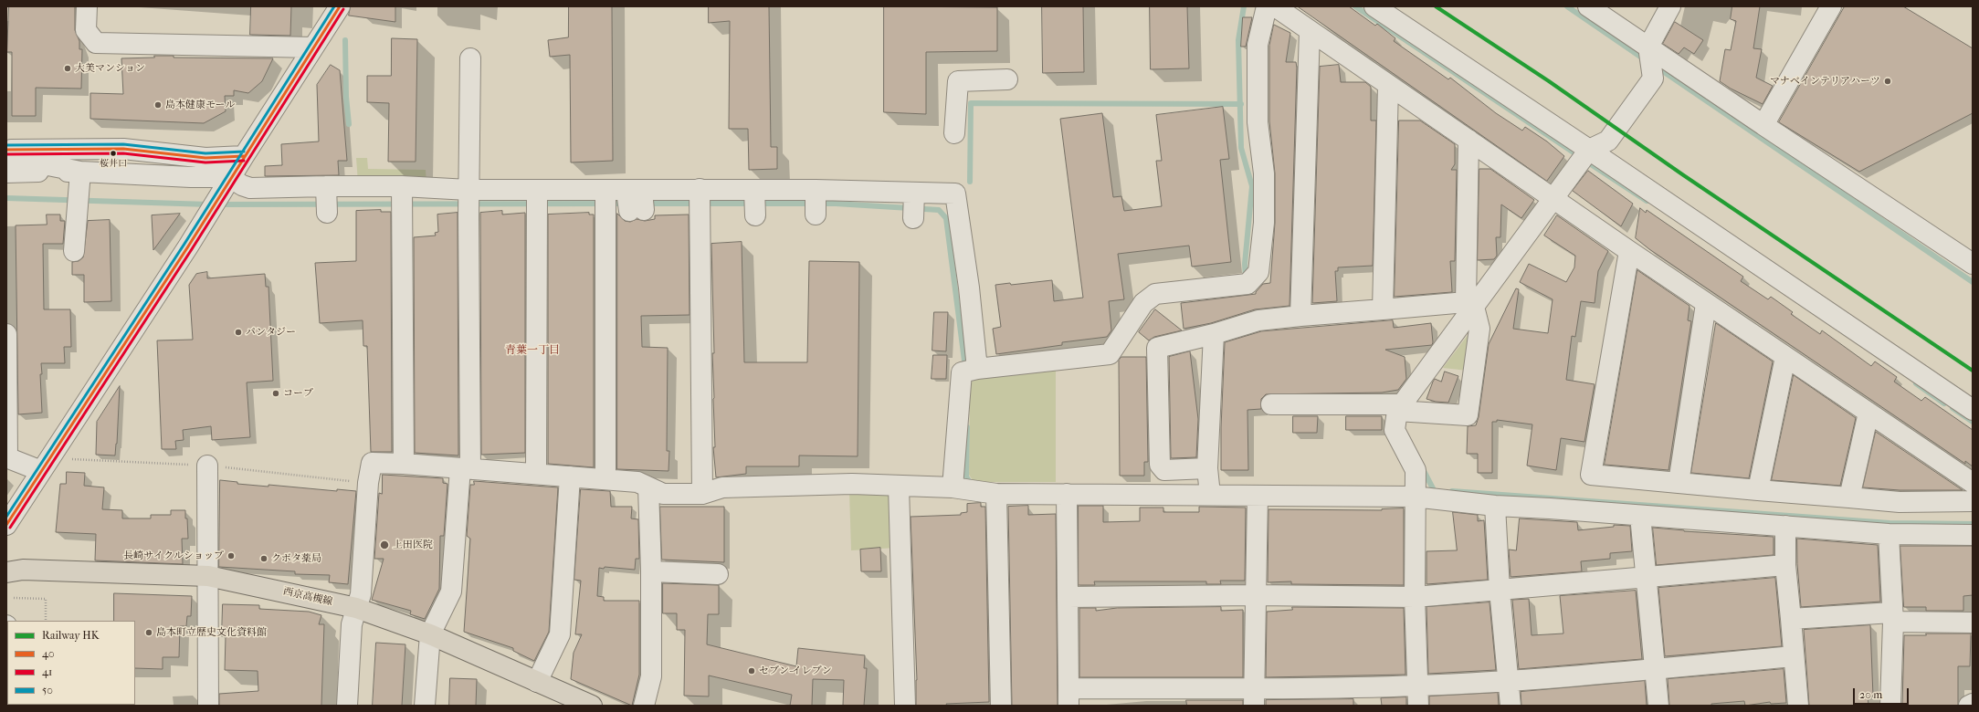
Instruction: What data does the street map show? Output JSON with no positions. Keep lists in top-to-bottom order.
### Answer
{
  "streets": {
    "main road": ["西京高槻線"]
  },
  "districts": ["青葉一丁目"],
  "places": [
    "大美マンション",
    "マナベインテリアハーツ",
    "島本健康モール",
    "桜井口",
    "パンタジー",
    "コープ",
    "上田医院",
    "長崎サイクルショップ",
    "クボタ薬局",
    "島本町立歴史文化資料館",
    "セブン-イレブン"
  ],
  "lines": [
    "rail line HK",
    "transit line 40",
    "transit line 50",
    "transit line 41"
  ],
  "legend": [
    "Railway HK",
    "40",
    "41",
    "50"
  ],
  "scale_bar": "20 m"
}
